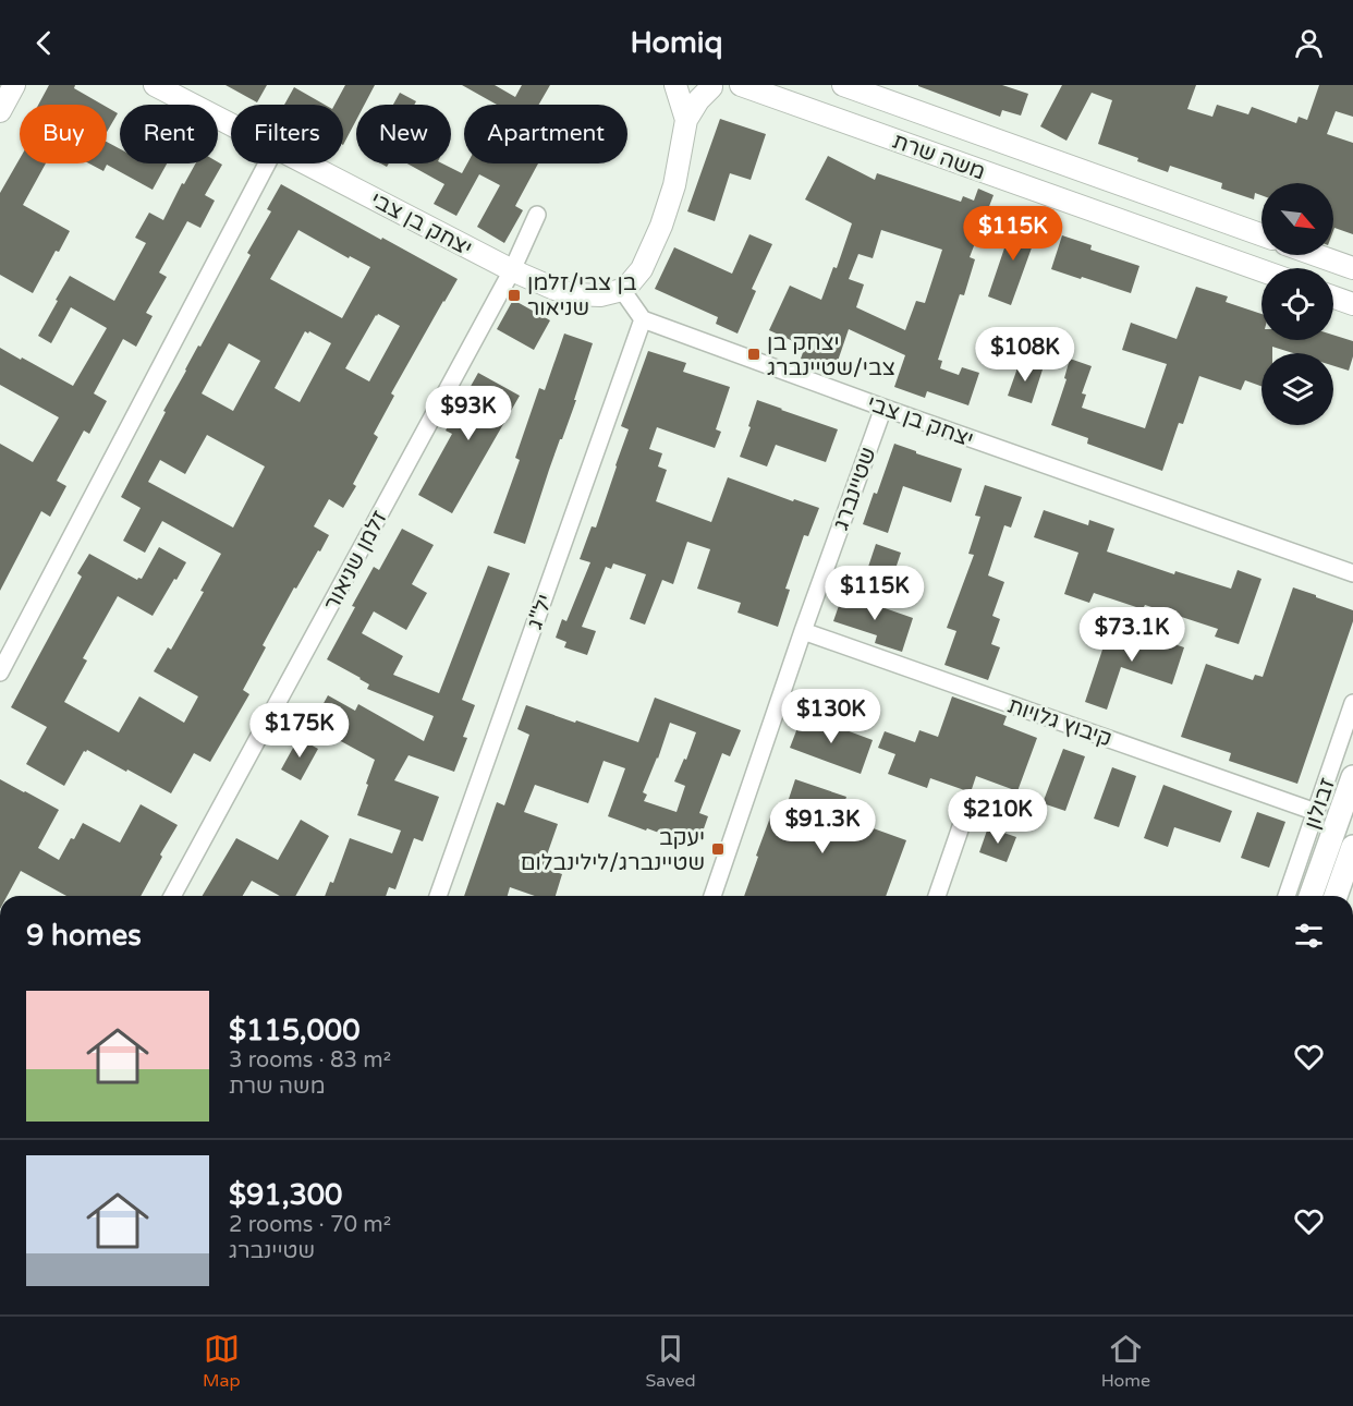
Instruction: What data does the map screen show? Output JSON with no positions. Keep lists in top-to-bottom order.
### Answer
{
  "streets": {
    "main road": ["זבולון"],
    "street": [
      "משה שרת",
      "יצחק בן צבי",
      "שטיינברג",
      "זלמן שניאור",
      "יל\"ג",
      "קיבוץ גלויות"
    ]
  },
  "crossings": [
    ["יצחק בן צבי", "שטיינברג"],
    ["יצחק בן צבי", "זלמן שניאור"],
    ["יצחק בן צבי", "יל\"ג"],
    ["שטיינברג", "קיבוץ גלויות"],
    ["קיבוץ גלויות", "זבולון"]
  ],
  "places": {
    "transit": ["בן צבי/זלמן שניאור", "יצחק בן צבי/שטיינברג", "יעקב שטיינברג/לילינבלום"]
  },
  "north": "bottom right",
  "page": {
    "header": "Homiq",
    "chip": [
      "Buy",
      "Rent",
      "Filters",
      "New",
      "Apartment"
    ],
    "price": [
      "$115K",
      "$108K",
      "$93K",
      "$115K",
      "$73.1K",
      "$130K",
      "$175K",
      "$210K",
      "$91.3K"
    ],
    "heading": "9 homes",
    "list": [
      {
        "name": "$115,000",
        "note": "3 rooms · 83 m² · משה שרת"
      },
      {
        "name": "$91,300",
        "note": "2 rooms · 70 m² · שטיינברג"
      }
    ],
    "tabs": ["Map", "Saved", "Home"]
  }
}
